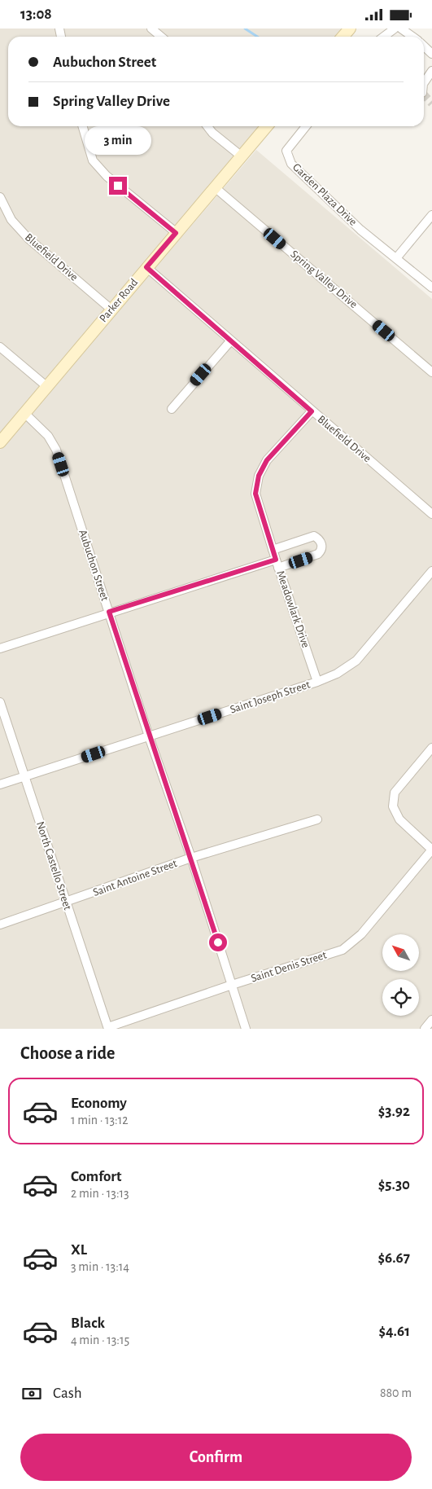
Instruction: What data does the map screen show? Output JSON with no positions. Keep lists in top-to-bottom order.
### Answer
{
  "streets": {
    "main road": ["Parker Road"],
    "street": [
      "Garden Plaza Drive",
      "Bluefield Drive",
      "Spring Valley Drive",
      "Aubuchon Street",
      "Meadowlark Drive",
      "Saint Joseph Street",
      "North Castello Street",
      "Saint Antoine Street",
      "Saint Denis Street"
    ]
  },
  "crossings": [
    ["Bluefield Drive", "Parker Road"],
    ["Bluefield Drive", "Meadowlark Drive"],
    ["Spring Valley Drive", "Parker Road"],
    ["Parker Road", "Aubuchon Street"],
    ["Aubuchon Street", "Saint Joseph Street"],
    ["Aubuchon Street", "Saint Antoine Street"],
    ["Aubuchon Street", "Saint Denis Street"],
    ["Meadowlark Drive", "Saint Joseph Street"],
    ["Saint Joseph Street", "North Castello Street"],
    ["North Castello Street", "Saint Antoine Street"],
    ["North Castello Street", "Saint Denis Street"]
  ],
  "north": "top left",
  "page": {
    "status": "13:08",
    "banner": ["Aubuchon Street", "Spring Valley Drive"],
    "bubble": "3 min",
    "heading": "Choose a ride",
    "list": [
      {
        "name": "Economy",
        "note": "1 min · 13:12",
        "value": "$3.92"
      },
      {
        "name": "Comfort",
        "note": "2 min · 13:13",
        "value": "$5.30"
      },
      {
        "name": "XL",
        "note": "3 min · 13:14",
        "value": "$6.67"
      },
      {
        "name": "Black",
        "note": "4 min · 13:15",
        "value": "$4.61"
      }
    ],
    "pay": ["Cash", "880 m"],
    "buttons": "Confirm"
  }
}
